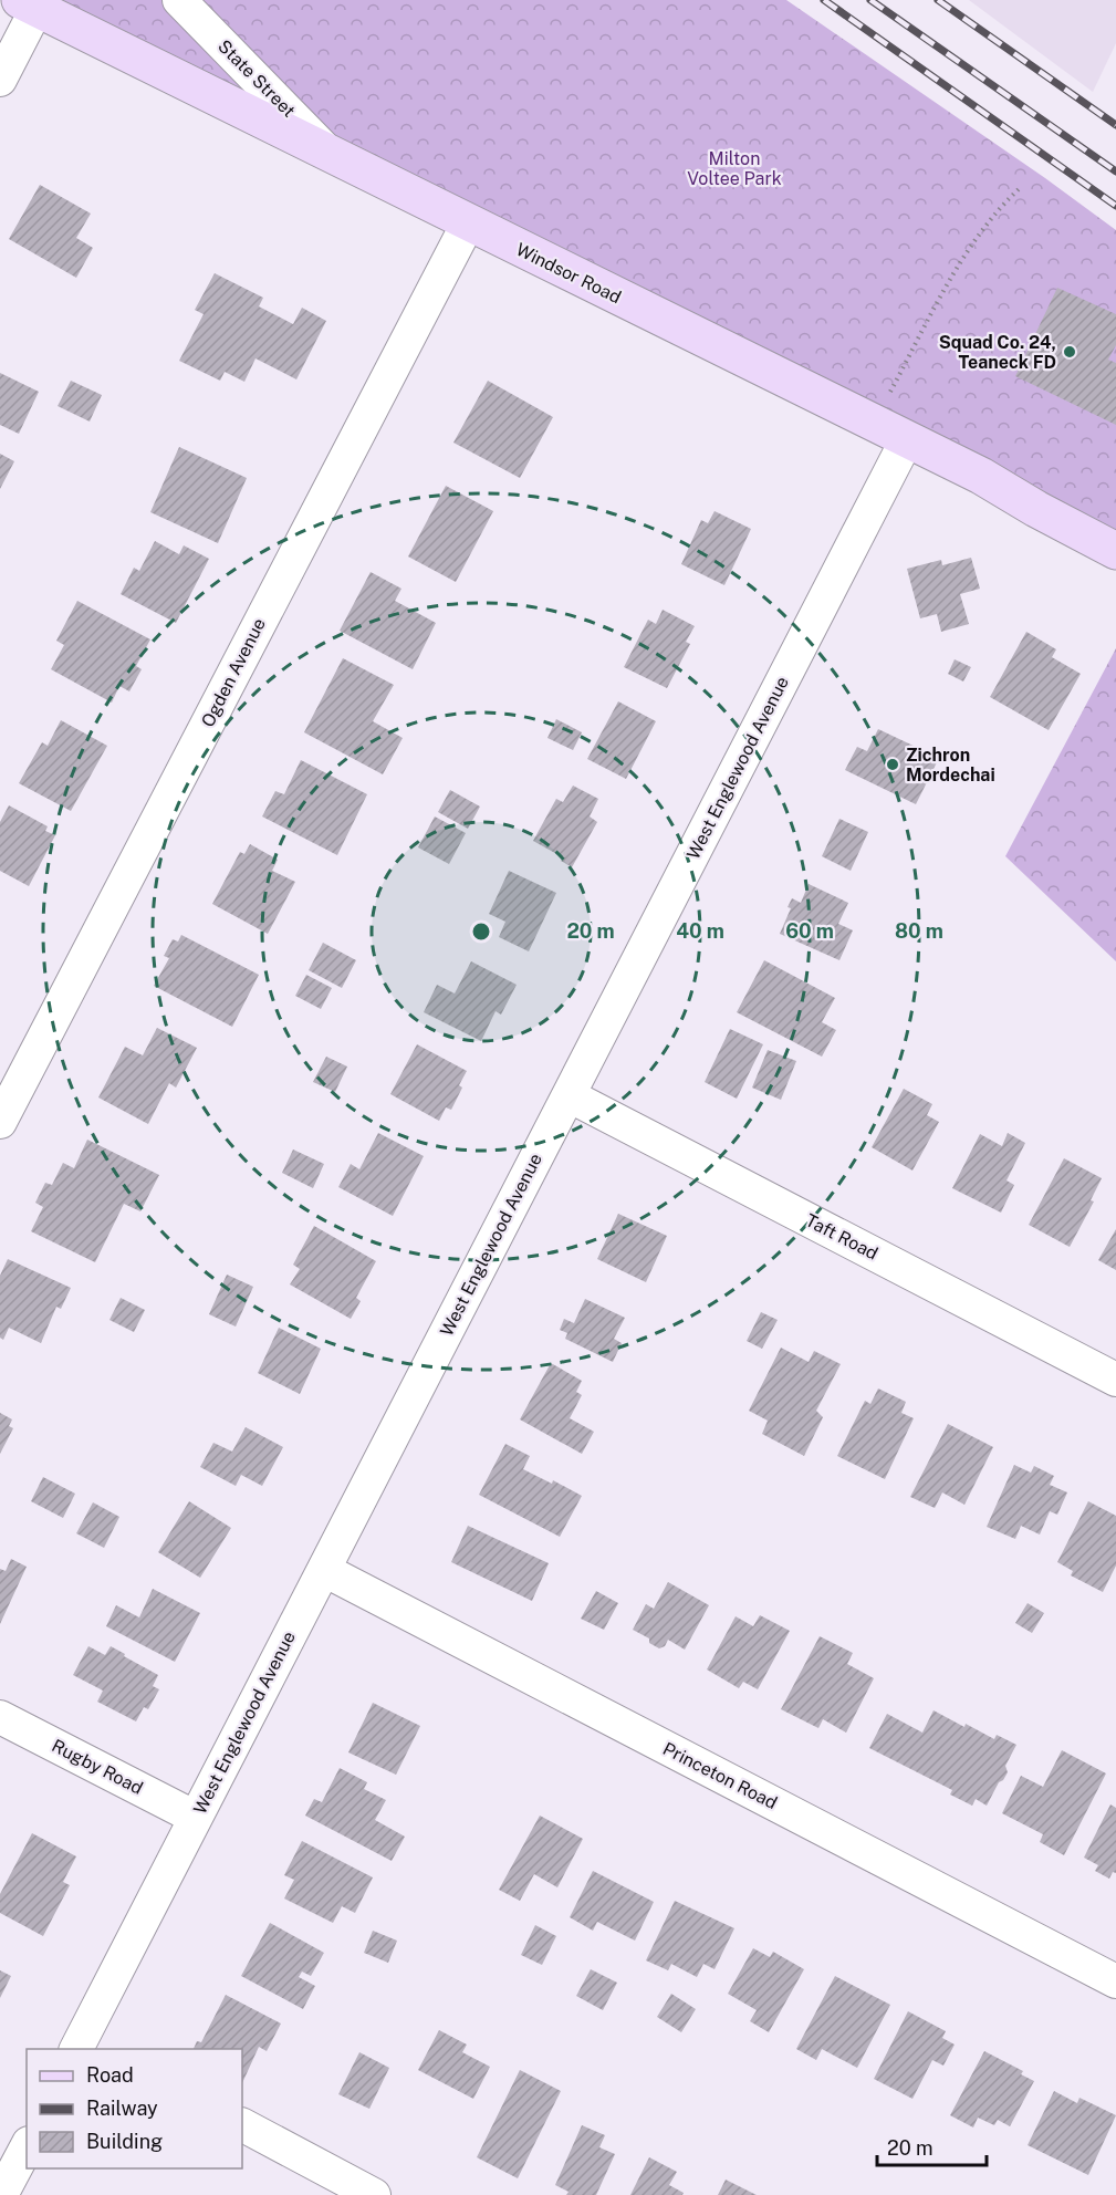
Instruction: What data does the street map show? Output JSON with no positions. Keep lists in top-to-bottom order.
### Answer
{
  "streets": {
    "street": [
      "State Street",
      "Windsor Road",
      "Ogden Avenue",
      "West Englewood Avenue",
      "Taft Road",
      "Rugby Road",
      "Princeton Road"
    ]
  },
  "crossings": [
    ["State Street", "Windsor Road"],
    ["Windsor Road", "Ogden Avenue"],
    ["Windsor Road", "West Englewood Avenue"],
    ["West Englewood Avenue", "Taft Road"],
    ["West Englewood Avenue", "Rugby Road"],
    ["West Englewood Avenue", "Princeton Road"]
  ],
  "parks": ["Milton Voltee Park"],
  "places": ["Squad Co. 24, Teaneck FD", "Zichron Mordechai"],
  "legend": ["Road", "Railway", "Building"],
  "scale_bar": "20 m",
  "rings": [
    "20 m",
    "40 m",
    "60 m",
    "80 m"
  ]
}
